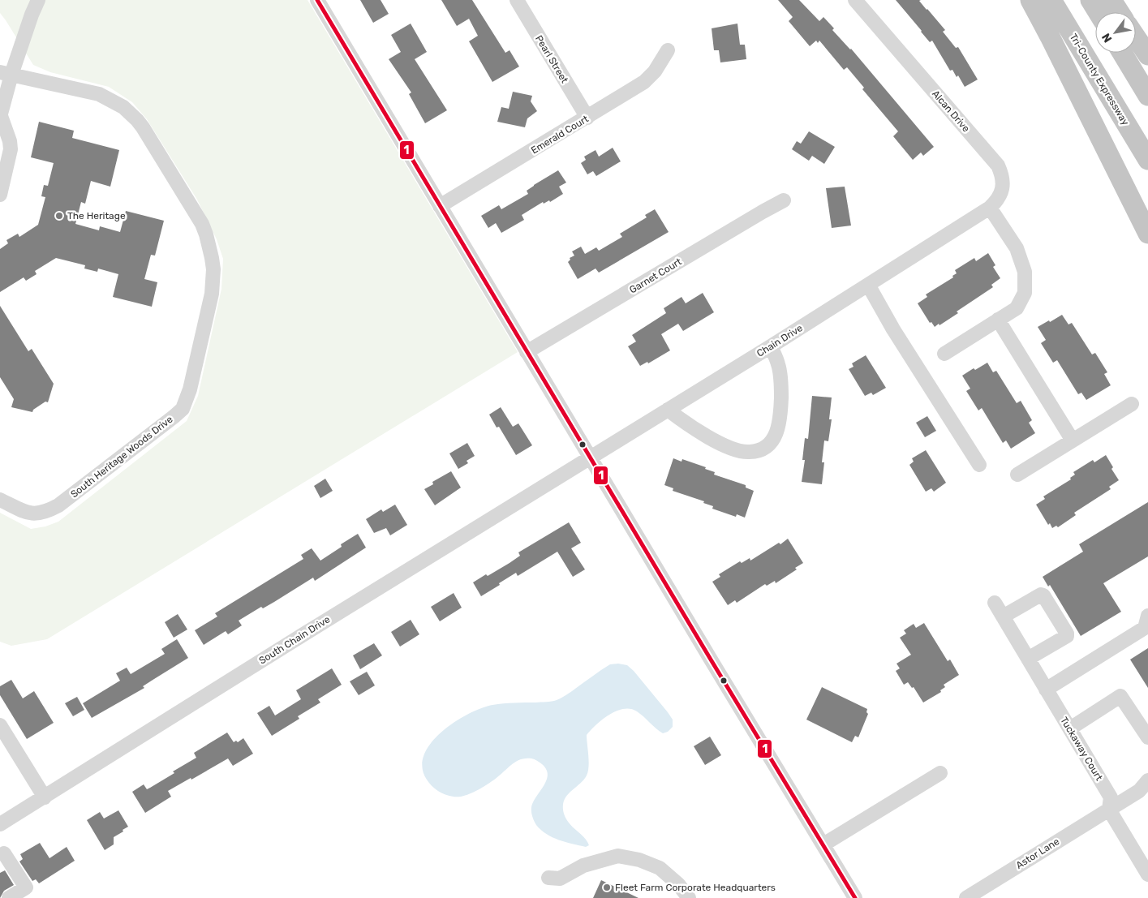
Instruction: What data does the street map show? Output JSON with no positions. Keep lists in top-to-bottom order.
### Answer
{
  "streets": {
    "highway": ["Tri-County Expressway"],
    "street": [
      "Pearl Street",
      "Alcan Drive",
      "Emerald Court",
      "Garnet Court",
      "Chain Drive",
      "South Heritage Woods Drive",
      "South Chain Drive",
      "Tuckaway Court",
      "Astor Lane"
    ]
  },
  "crossings": [
    ["Pearl Street", "Emerald Court"],
    ["Alcan Drive", "Chain Drive"],
    ["Chain Drive", "South Chain Drive"],
    ["Tuckaway Court", "Astor Lane"]
  ],
  "places": ["The Heritage", "Fleet Farm Corporate Headquarters"],
  "lines": ["transit line 1"],
  "north": "bottom left"
}
